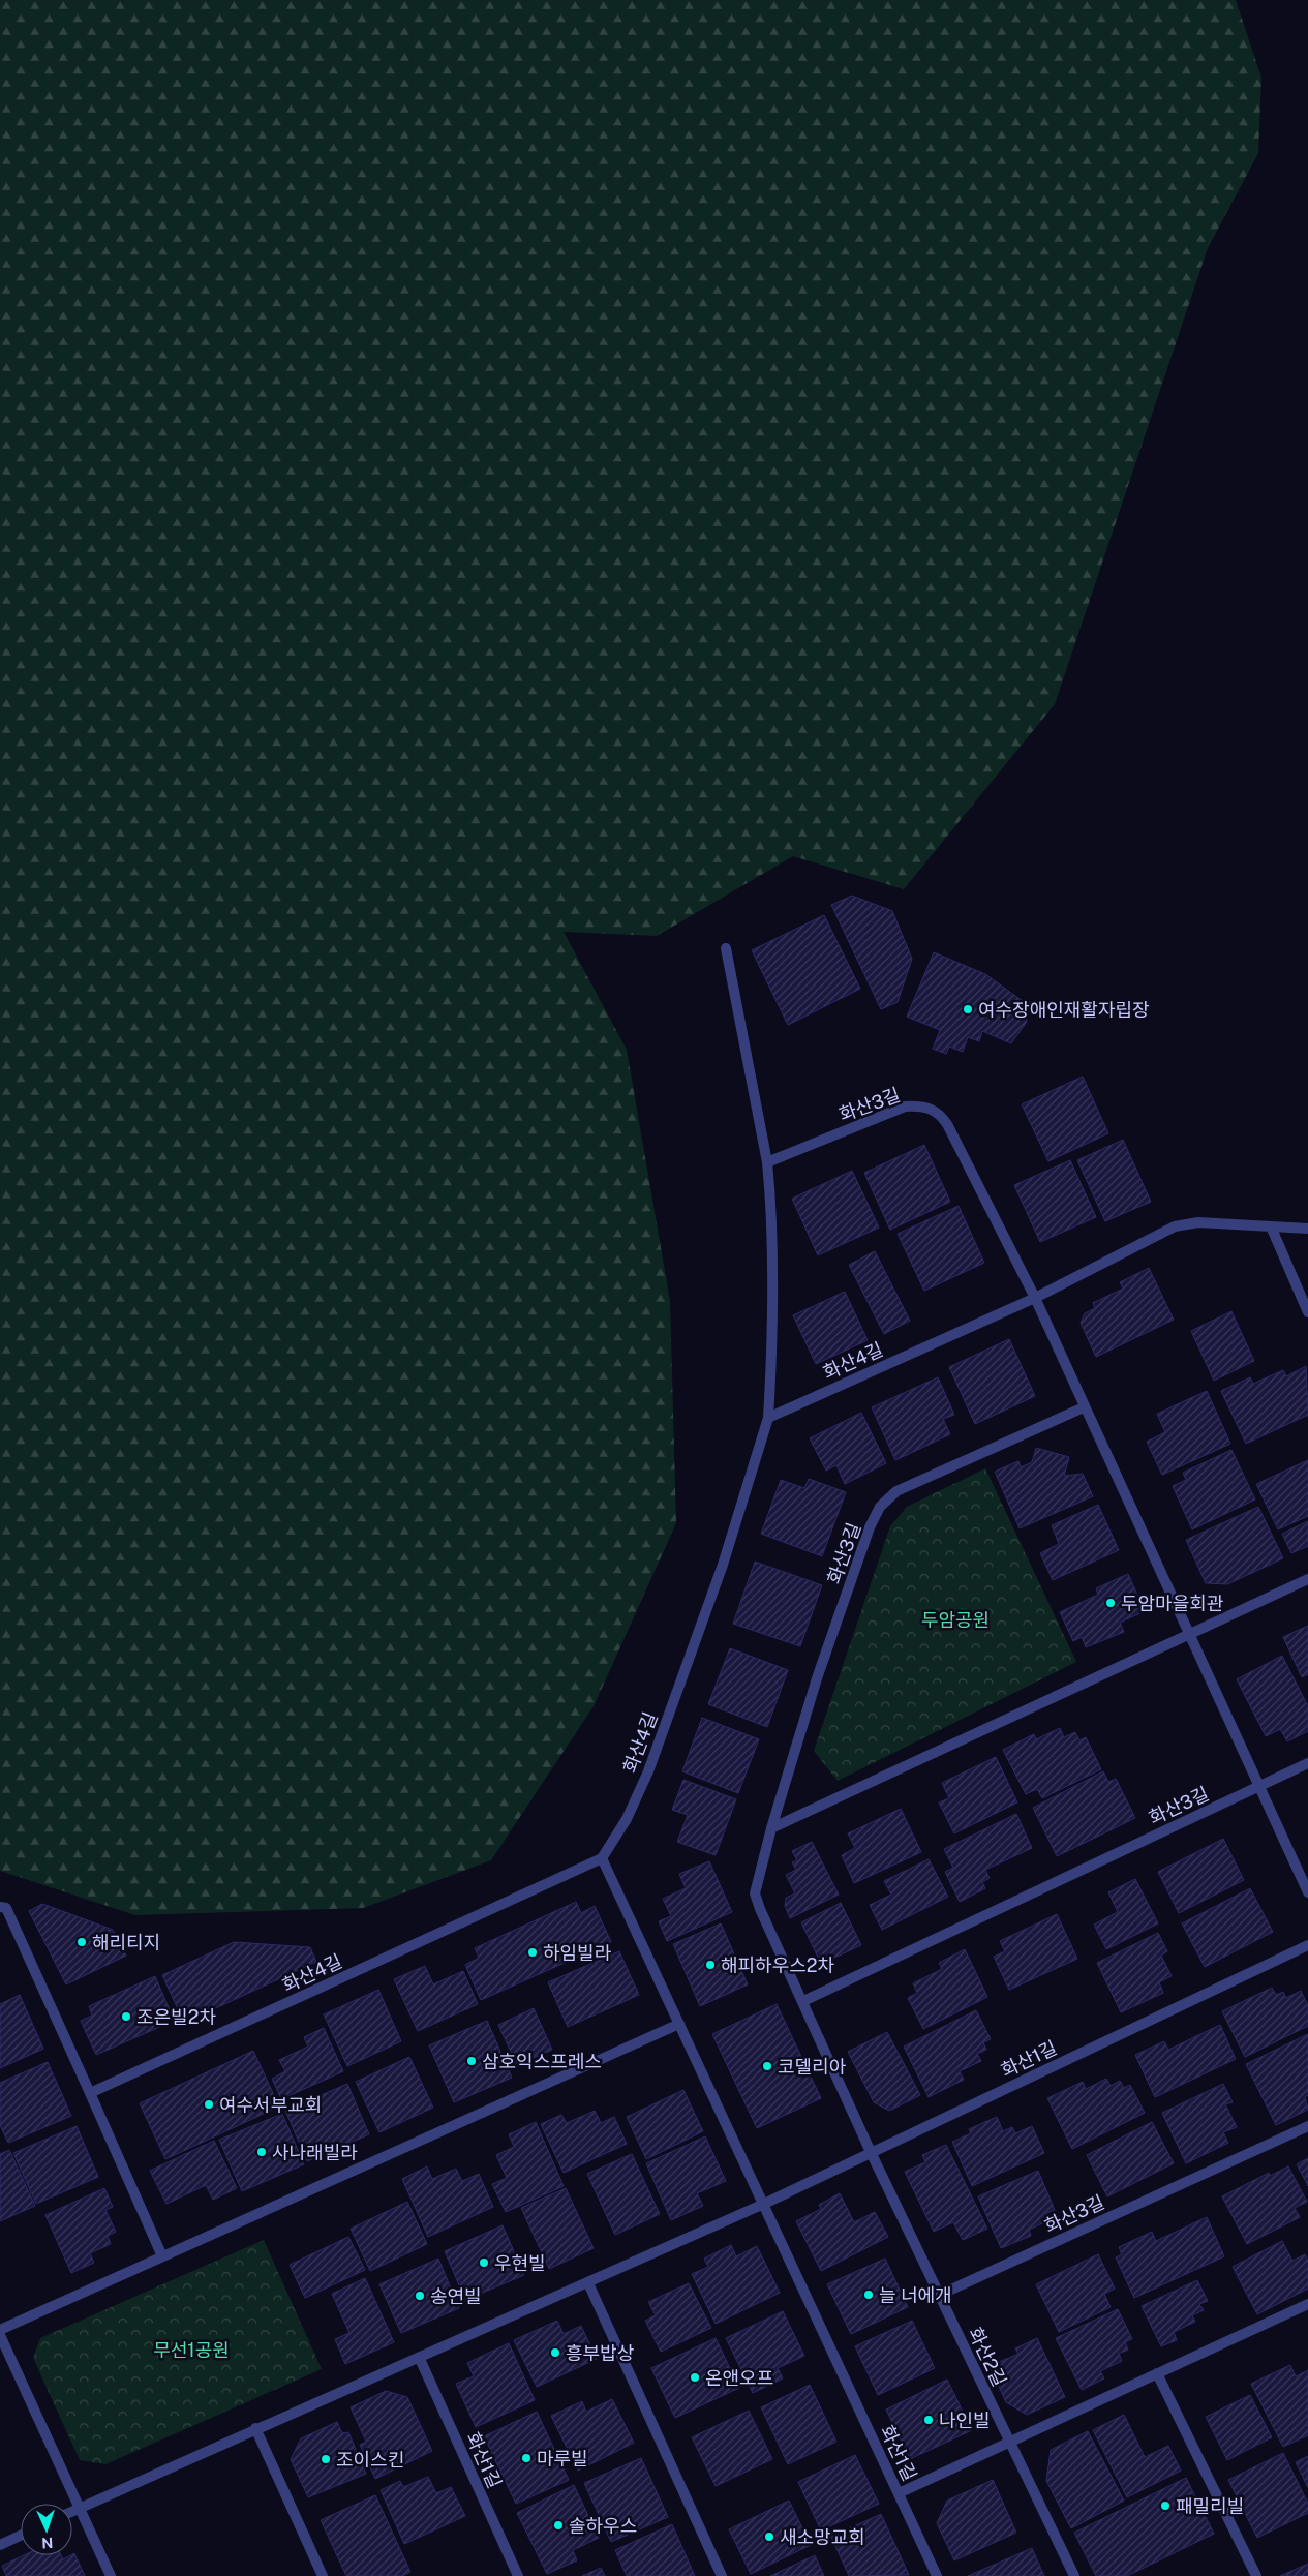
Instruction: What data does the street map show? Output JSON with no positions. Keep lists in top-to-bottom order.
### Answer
{
  "streets": {
    "street": [
      "화산3길",
      "화산4길",
      "화산1길",
      "화산2길"
    ]
  },
  "crossings": [
    ["화산3길", "화산4길"],
    ["화산3길", "화산1길"],
    ["화산3길", "화산2길"],
    ["화산1길", "화산2길"]
  ],
  "parks": ["두암공원", "무선1공원"],
  "places": [
    "여수장애인재활자립장",
    "두암마을회관",
    "해리티지",
    "하임빌라",
    "해피하우스2차",
    "조은빌2차",
    "삼호익스프레스",
    "코델리아",
    "여수서부교회",
    "사나래빌라",
    "우현빌",
    "늘 너에개",
    "송연빌",
    "흥부밥상",
    "온앤오프",
    "나인빌",
    "마루빌",
    "조이스킨",
    "패밀리빌",
    "솔하우스",
    "새소망교회"
  ],
  "north": "bottom"
}
